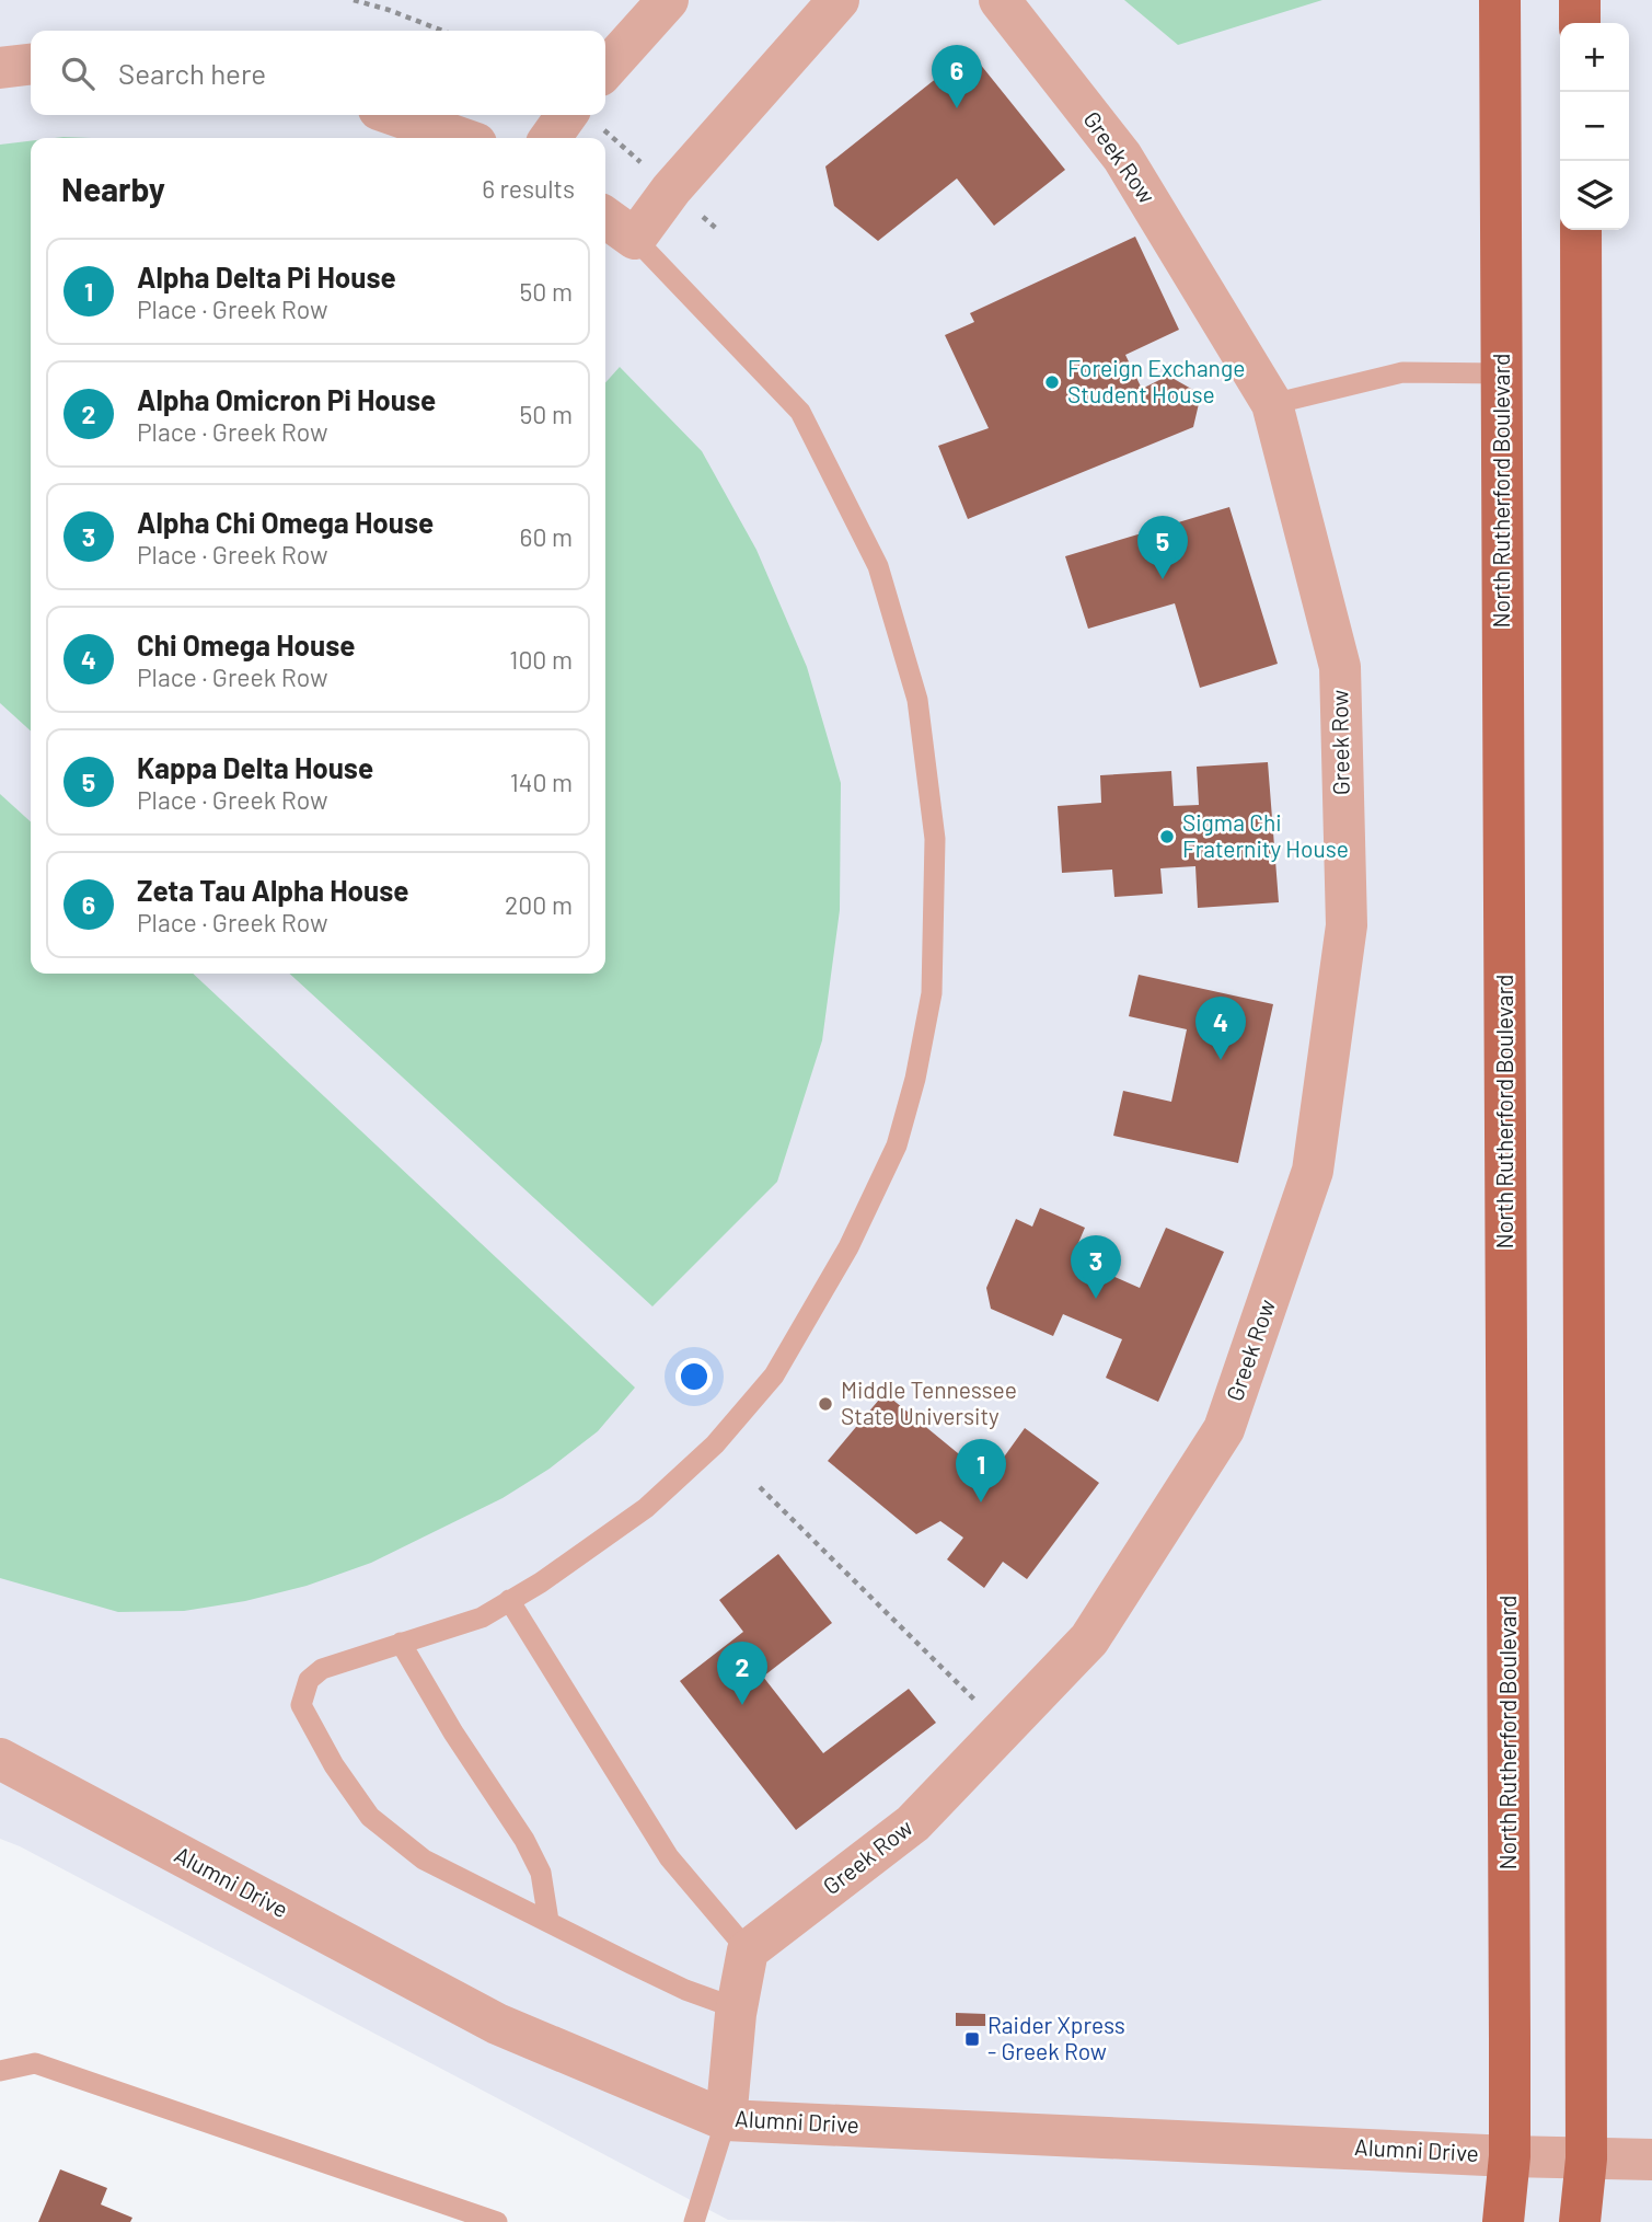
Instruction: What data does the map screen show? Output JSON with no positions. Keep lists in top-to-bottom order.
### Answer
{
  "streets": {
    "main road": ["North Rutherford Boulevard"],
    "street": ["Greek Row", "Alumni Drive"]
  },
  "crossings": [
    ["North Rutherford Boulevard", "Alumni Drive"]
  ],
  "places": {
    "other": ["Foreign Exchange Student House", "Sigma Chi Fraternity House", "Middle Tennessee State University"],
    "transit": ["Raider Xpress - Greek Row"]
  },
  "page": {
    "map_buttons": ["+", "−"],
    "search": "Search here",
    "pins": [
      "6",
      "5",
      "4",
      "3",
      "1",
      "2"
    ],
    "heading": ["Nearby", "6 results"],
    "list": [
      {
        "mark": "1",
        "name": "Alpha Delta Pi House",
        "note": "Place · Greek Row",
        "value": "50 m"
      },
      {
        "mark": "2",
        "name": "Alpha Omicron Pi House",
        "note": "Place · Greek Row",
        "value": "50 m"
      },
      {
        "mark": "3",
        "name": "Alpha Chi Omega House",
        "note": "Place · Greek Row",
        "value": "60 m"
      },
      {
        "mark": "4",
        "name": "Chi Omega House",
        "note": "Place · Greek Row",
        "value": "100 m"
      },
      {
        "mark": "5",
        "name": "Kappa Delta House",
        "note": "Place · Greek Row",
        "value": "140 m"
      },
      {
        "mark": "6",
        "name": "Zeta Tau Alpha House",
        "note": "Place · Greek Row",
        "value": "200 m"
      }
    ]
  }
}
